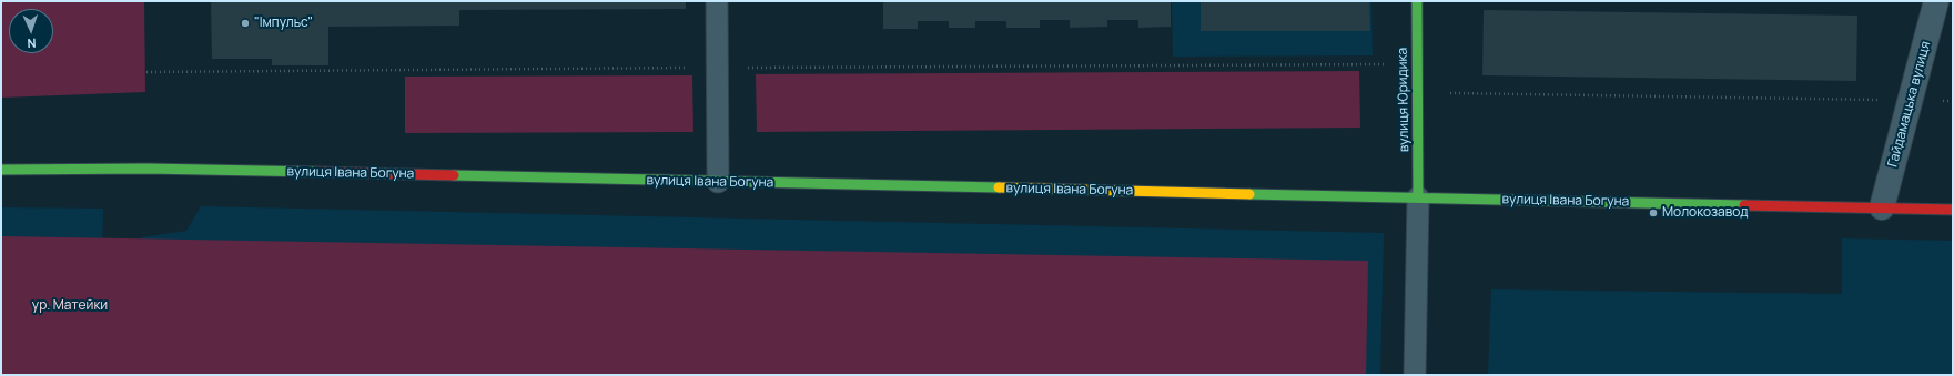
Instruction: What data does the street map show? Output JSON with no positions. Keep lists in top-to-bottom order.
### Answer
{
  "streets": {
    "main road": ["вулиця Юридика", "вулиця Івана Богуна"],
    "street": ["Гайдамацька вулиця"]
  },
  "crossings": [
    ["вулиця Юридика", "вулиця Івана Богуна"],
    ["Гайдамацька вулиця", "вулиця Івана Богуна"]
  ],
  "parks": ["ур. Матейки"],
  "places": ["\"Імпульс\"", "Молокозавод"],
  "north": "bottom"
}
